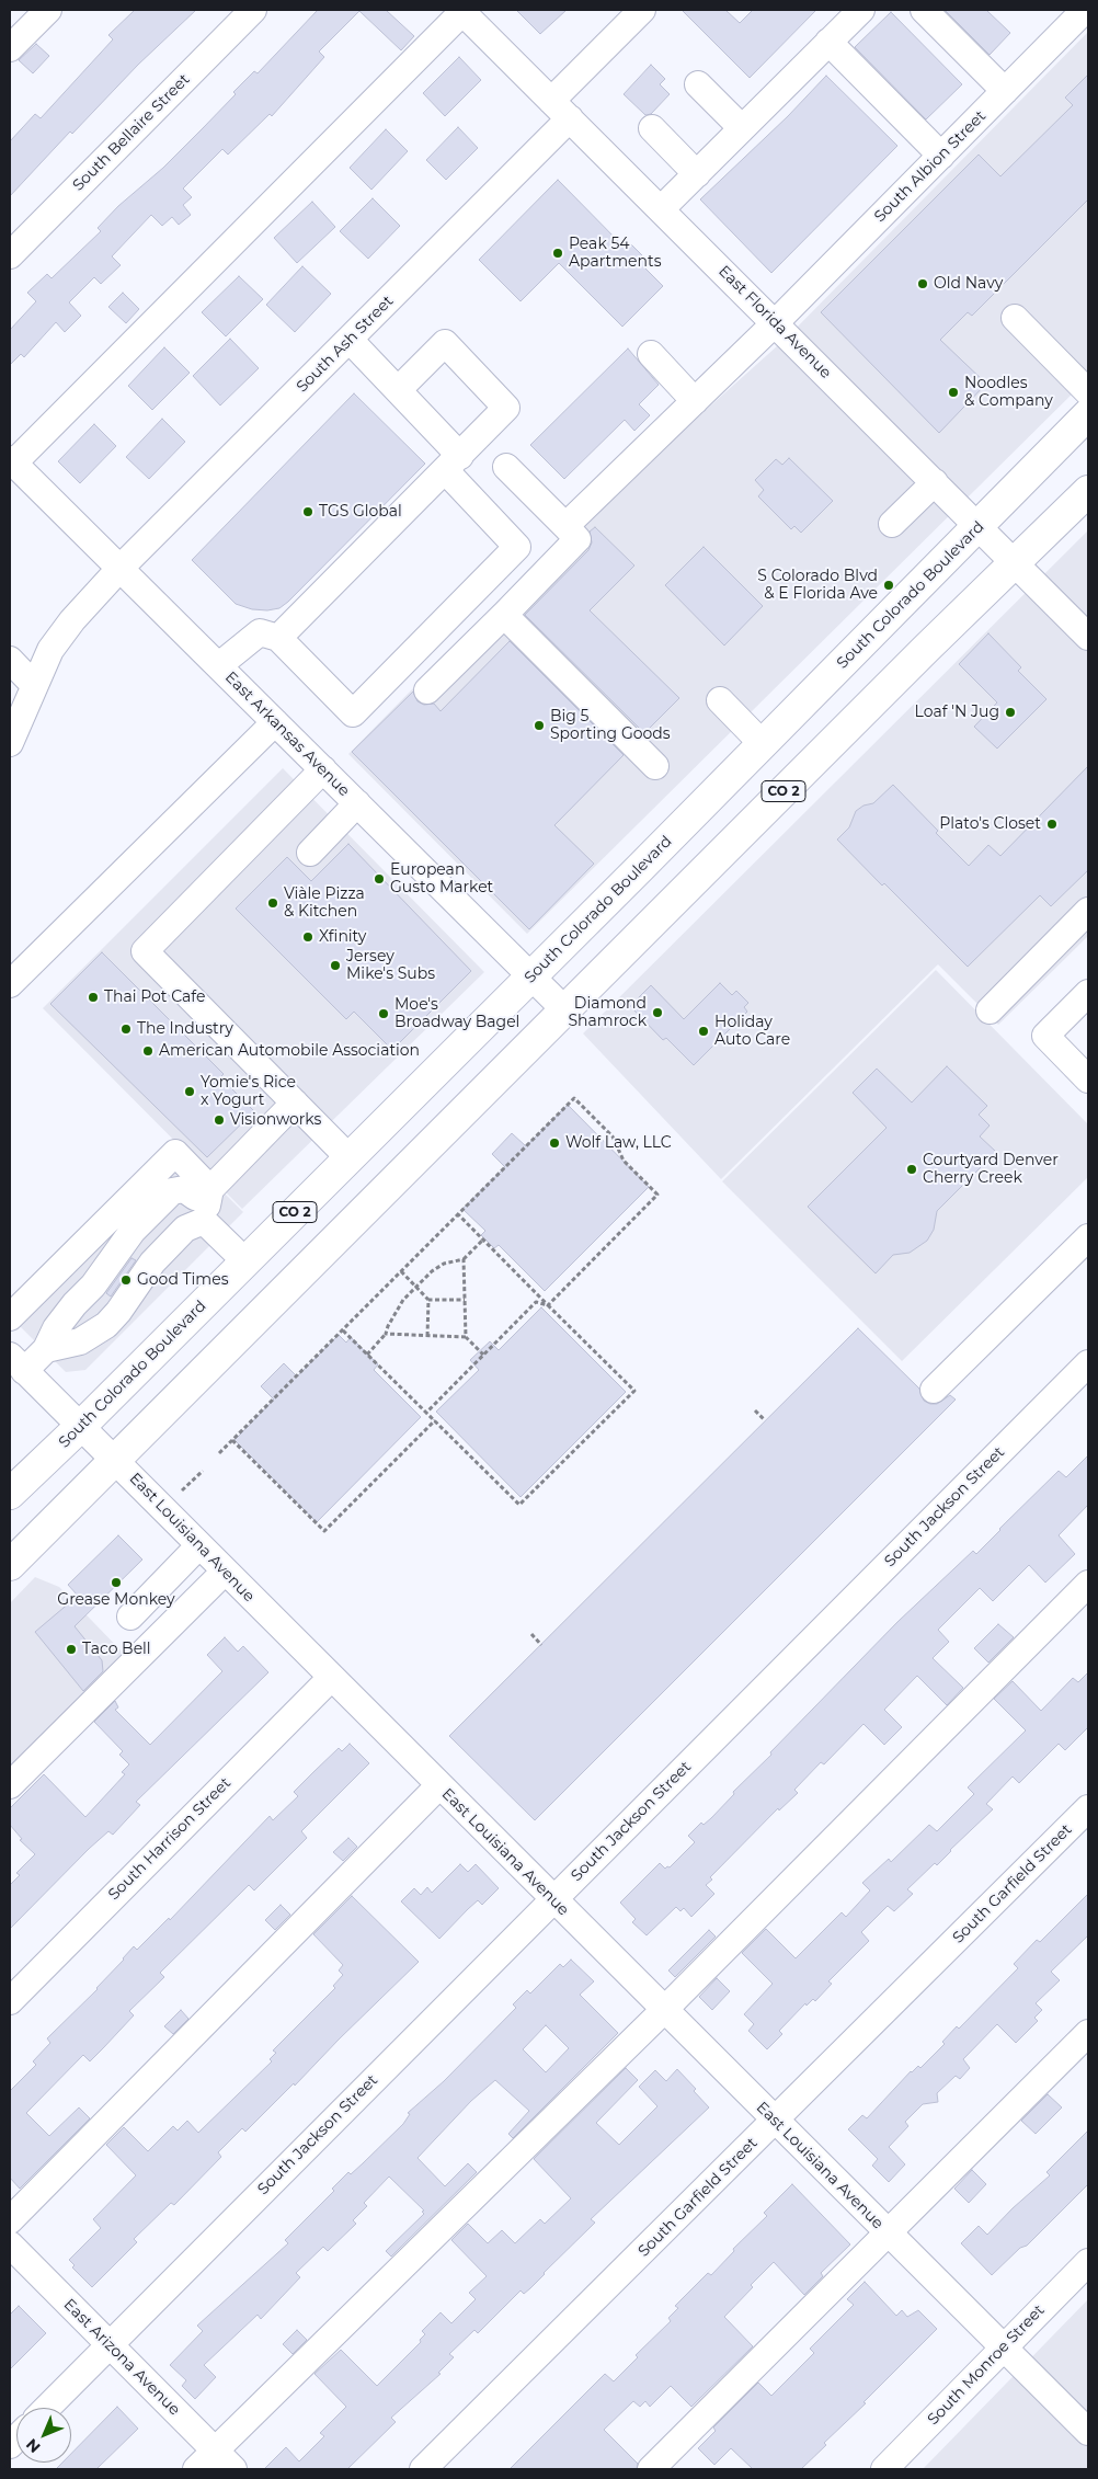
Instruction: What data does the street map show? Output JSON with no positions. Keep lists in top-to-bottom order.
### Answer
{
  "streets": {
    "main road": ["South Colorado Boulevard", "CO 2"],
    "street": [
      "South Bellaire Street",
      "South Albion Street",
      "East Florida Avenue",
      "South Ash Street",
      "East Arkansas Avenue",
      "South Jackson Street",
      "East Louisiana Avenue",
      "South Harrison Street",
      "South Garfield Street",
      "East Arizona Avenue",
      "South Monroe Street"
    ]
  },
  "crossings": [
    ["South Albion Street", "East Florida Avenue"],
    ["East Florida Avenue", "South Ash Street"],
    ["East Florida Avenue", "South Colorado Boulevard"],
    ["East Florida Avenue", "CO 2"],
    ["South Ash Street", "East Arkansas Avenue"],
    ["South Colorado Boulevard", "East Arkansas Avenue"],
    ["South Colorado Boulevard", "East Louisiana Avenue"],
    ["East Arkansas Avenue", "CO 2"],
    ["CO 2", "East Louisiana Avenue"],
    ["South Jackson Street", "East Louisiana Avenue"],
    ["South Jackson Street", "East Arizona Avenue"],
    ["East Louisiana Avenue", "South Harrison Street"],
    ["East Louisiana Avenue", "South Garfield Street"],
    ["East Louisiana Avenue", "South Monroe Street"]
  ],
  "places": [
    "Peak 54 Apartments",
    "Old Navy",
    "Noodles & Company",
    "TGS Global",
    "S Colorado Blvd & E Florida Ave",
    "Loaf 'N Jug",
    "Big 5 Sporting Goods",
    "Plato's Closet",
    "European Gusto Market",
    "Viàle Pizza & Kitchen",
    "Xfinity",
    "Jersey Mike's Subs",
    "Thai Pot Cafe",
    "Diamond Shamrock",
    "Moe's Broadway Bagel",
    "The Industry",
    "Holiday Auto Care",
    "American Automobile Association",
    "Yomie's Rice x Yogurt",
    "Visionworks",
    "Wolf Law, LLC",
    "Courtyard Denver Cherry Creek",
    "Good Times",
    "Grease Monkey",
    "Taco Bell"
  ],
  "north": "bottom left"
}
